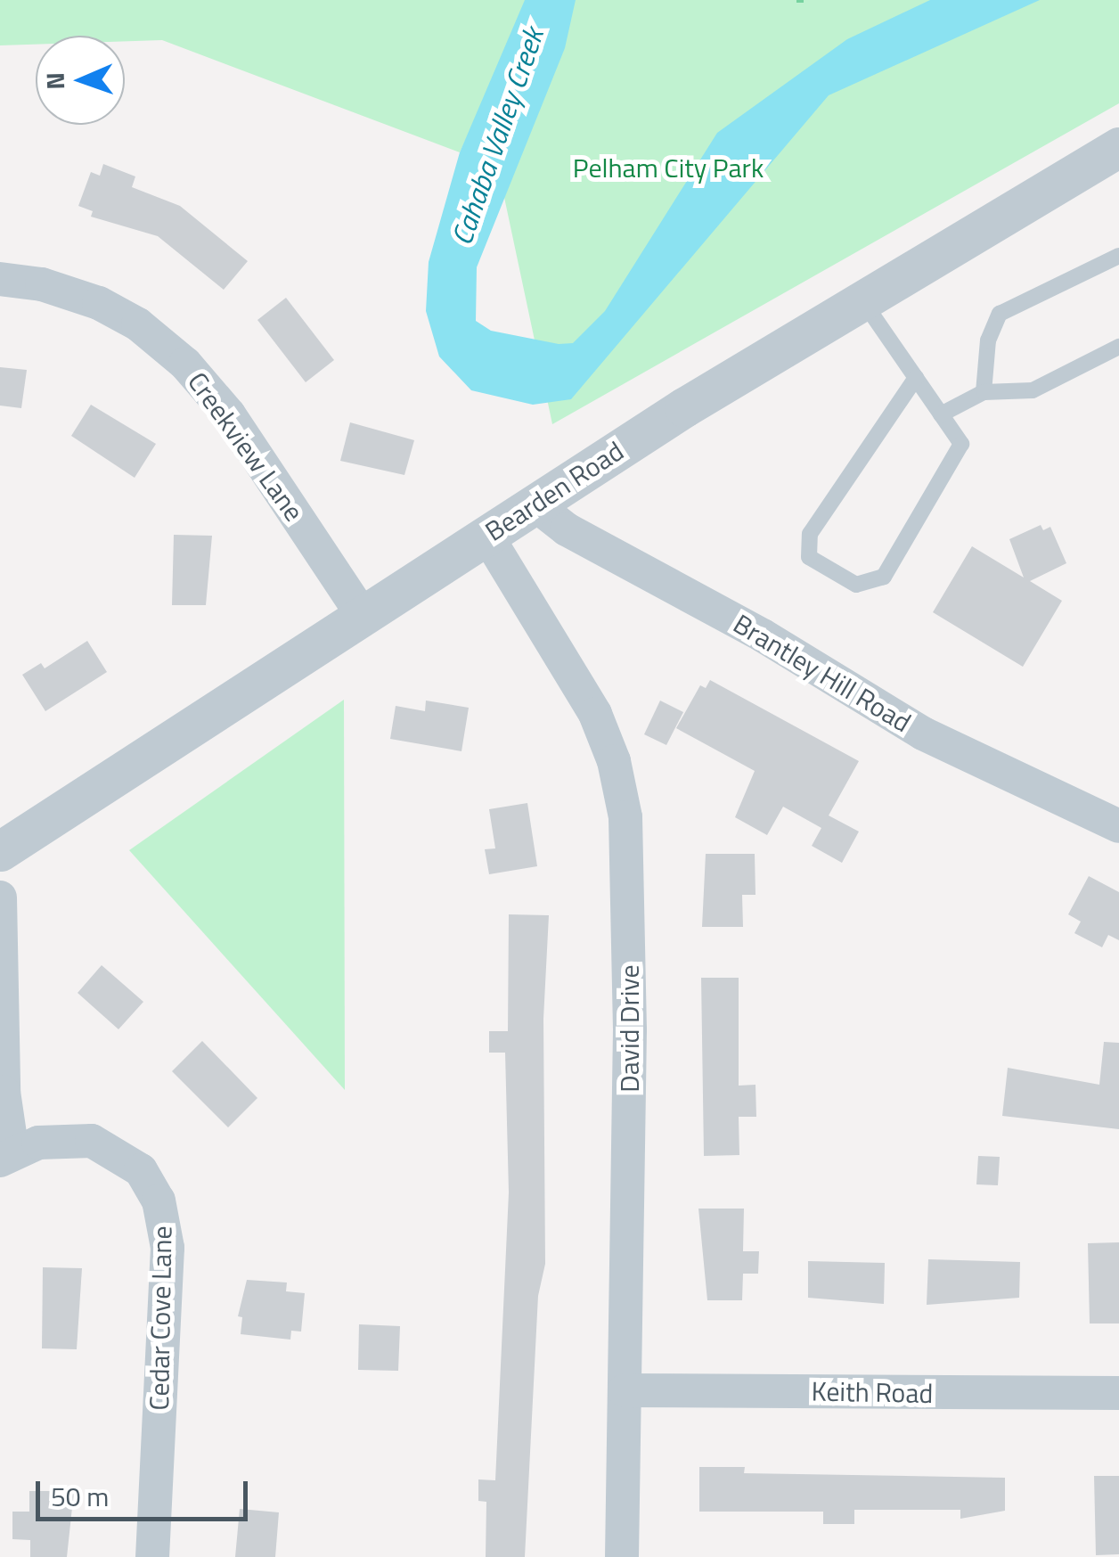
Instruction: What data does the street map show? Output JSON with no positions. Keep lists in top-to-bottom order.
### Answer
{
  "streets": {
    "street": [
      "Creekview Lane",
      "Bearden Road",
      "Brantley Hill Road",
      "David Drive",
      "Cedar Cove Lane",
      "Keith Road"
    ]
  },
  "crossings": [
    ["Creekview Lane", "Bearden Road"],
    ["Bearden Road", "Brantley Hill Road"],
    ["Bearden Road", "David Drive"],
    ["David Drive", "Keith Road"]
  ],
  "water": ["Cahaba Valley Creek"],
  "parks": ["Pelham City Park"],
  "scale_bar": "50 m",
  "north": "left"
}
